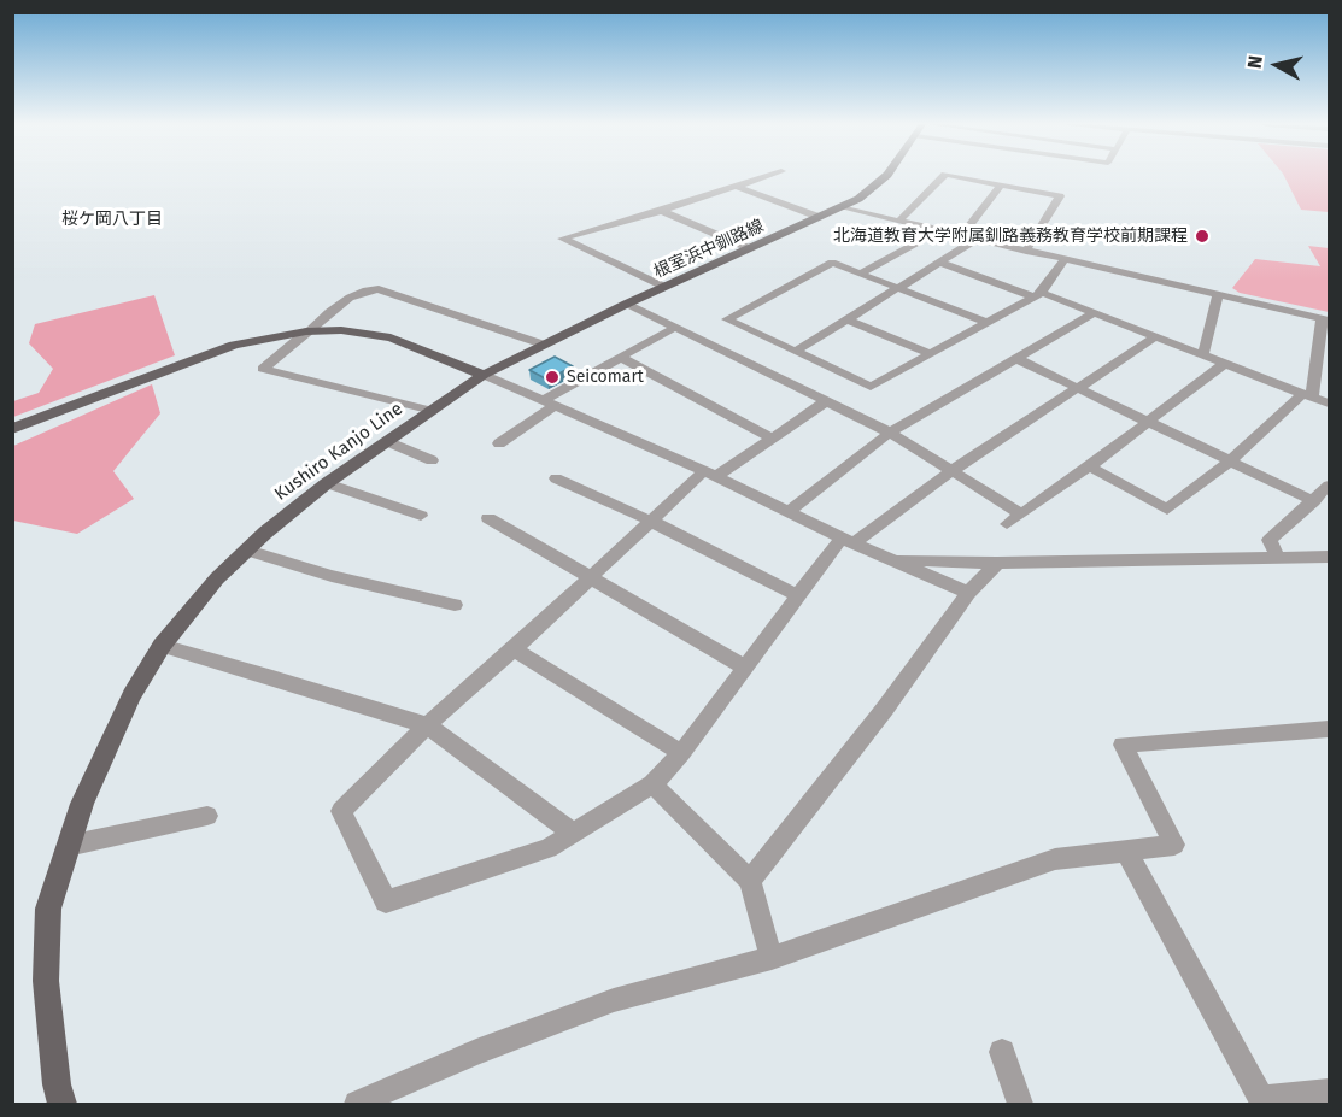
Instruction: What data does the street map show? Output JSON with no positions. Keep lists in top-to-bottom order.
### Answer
{
  "streets": {
    "main road": ["根室浜中釧路線", "Kushiro Kanjo Line"]
  },
  "crossings": [
    ["根室浜中釧路線", "Kushiro Kanjo Line"]
  ],
  "districts": ["桜ケ岡八丁目"],
  "places": ["北海道教育大学附属釧路義務教育学校前期課程", "Seicomart"],
  "north": "left"
}
